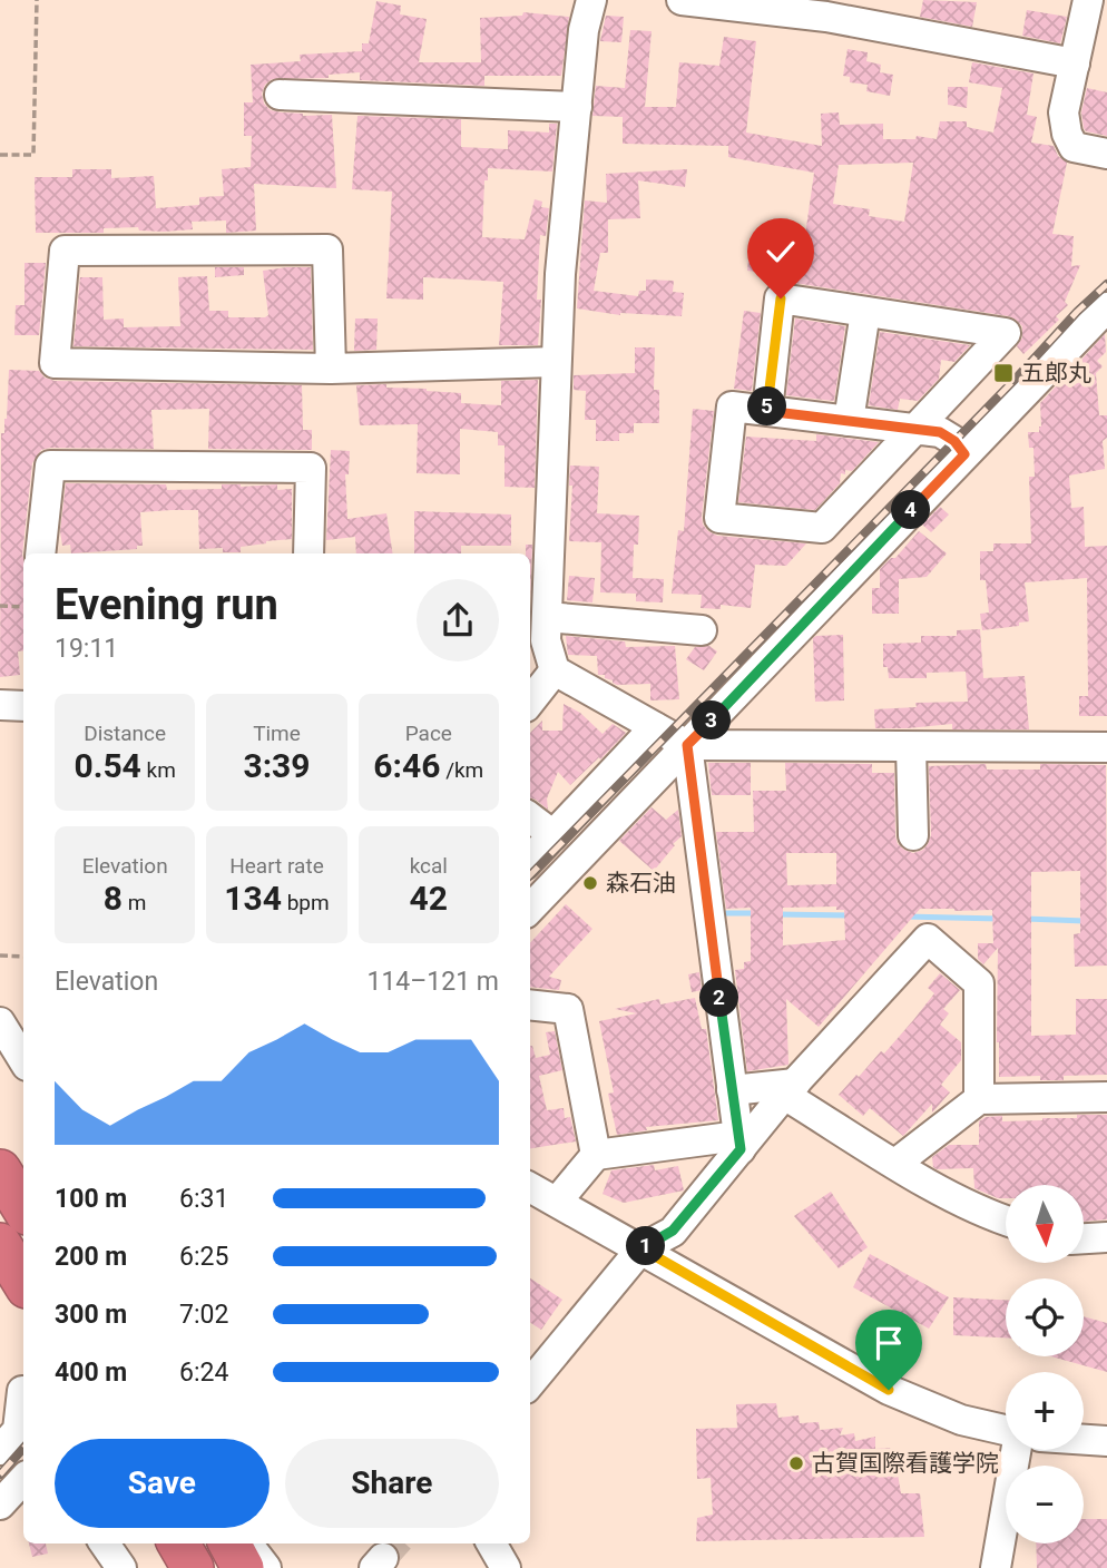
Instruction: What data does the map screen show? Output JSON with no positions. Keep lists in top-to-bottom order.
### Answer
{
  "places": {
    "transit": ["五郎丸"],
    "other": ["森石油", "古賀国際看護学院"]
  },
  "north": "bottom",
  "page": {
    "pins": [
      "5",
      "4",
      "3",
      "2",
      "1"
    ],
    "heading": ["Evening run", "19:11"],
    "stats": [
      ["Distance", "0.54 km"],
      ["Time", "3:39"],
      ["Pace", "6:46 /km"],
      ["Elevation", "8 m"],
      ["Heart rate", "134 bpm"],
      ["kcal", "42"]
    ],
    "chart": ["Elevation", "114–121 m"],
    "list": [
      {
        "name": "100 m",
        "note": "6:31"
      },
      {
        "name": "200 m",
        "note": "6:25"
      },
      {
        "name": "300 m",
        "note": "7:02"
      },
      {
        "name": "400 m",
        "note": "6:24"
      }
    ],
    "map_buttons": ["+", "−"],
    "buttons": ["Save", "Share"]
  }
}
